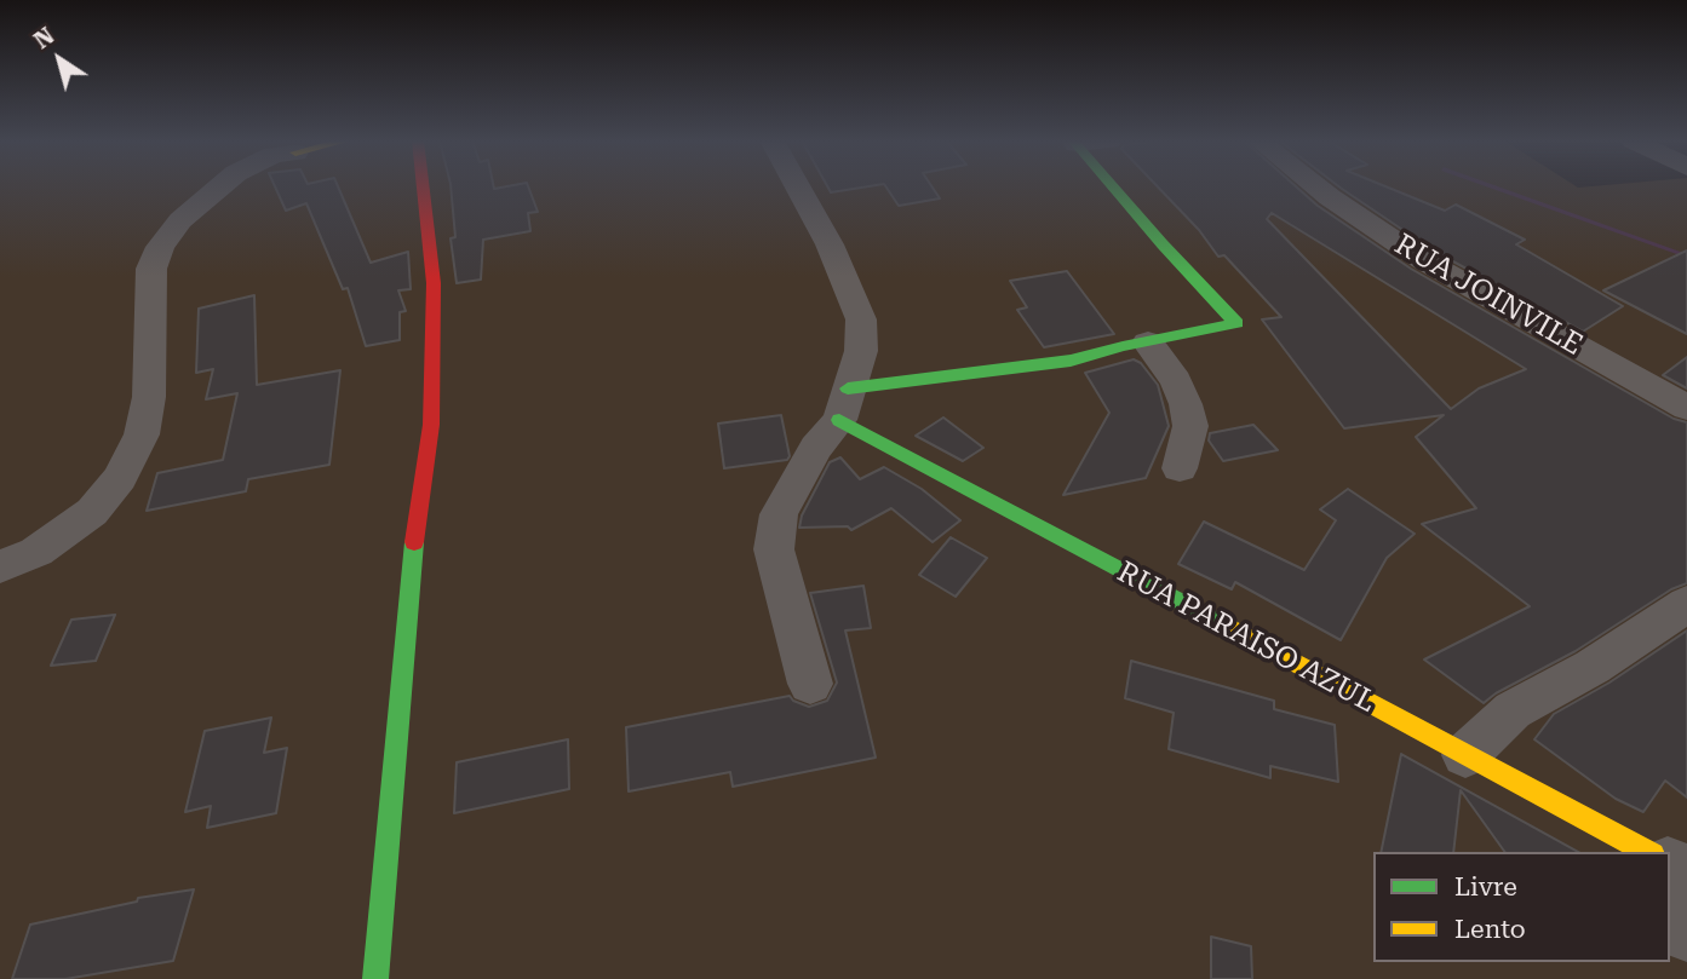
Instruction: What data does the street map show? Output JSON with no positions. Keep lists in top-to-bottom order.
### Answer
{
  "streets": {
    "street": ["RUA JOINVILE", "RUA PARAISO AZUL"]
  },
  "legend": ["Livre", "Lento"],
  "north": "top left"
}
